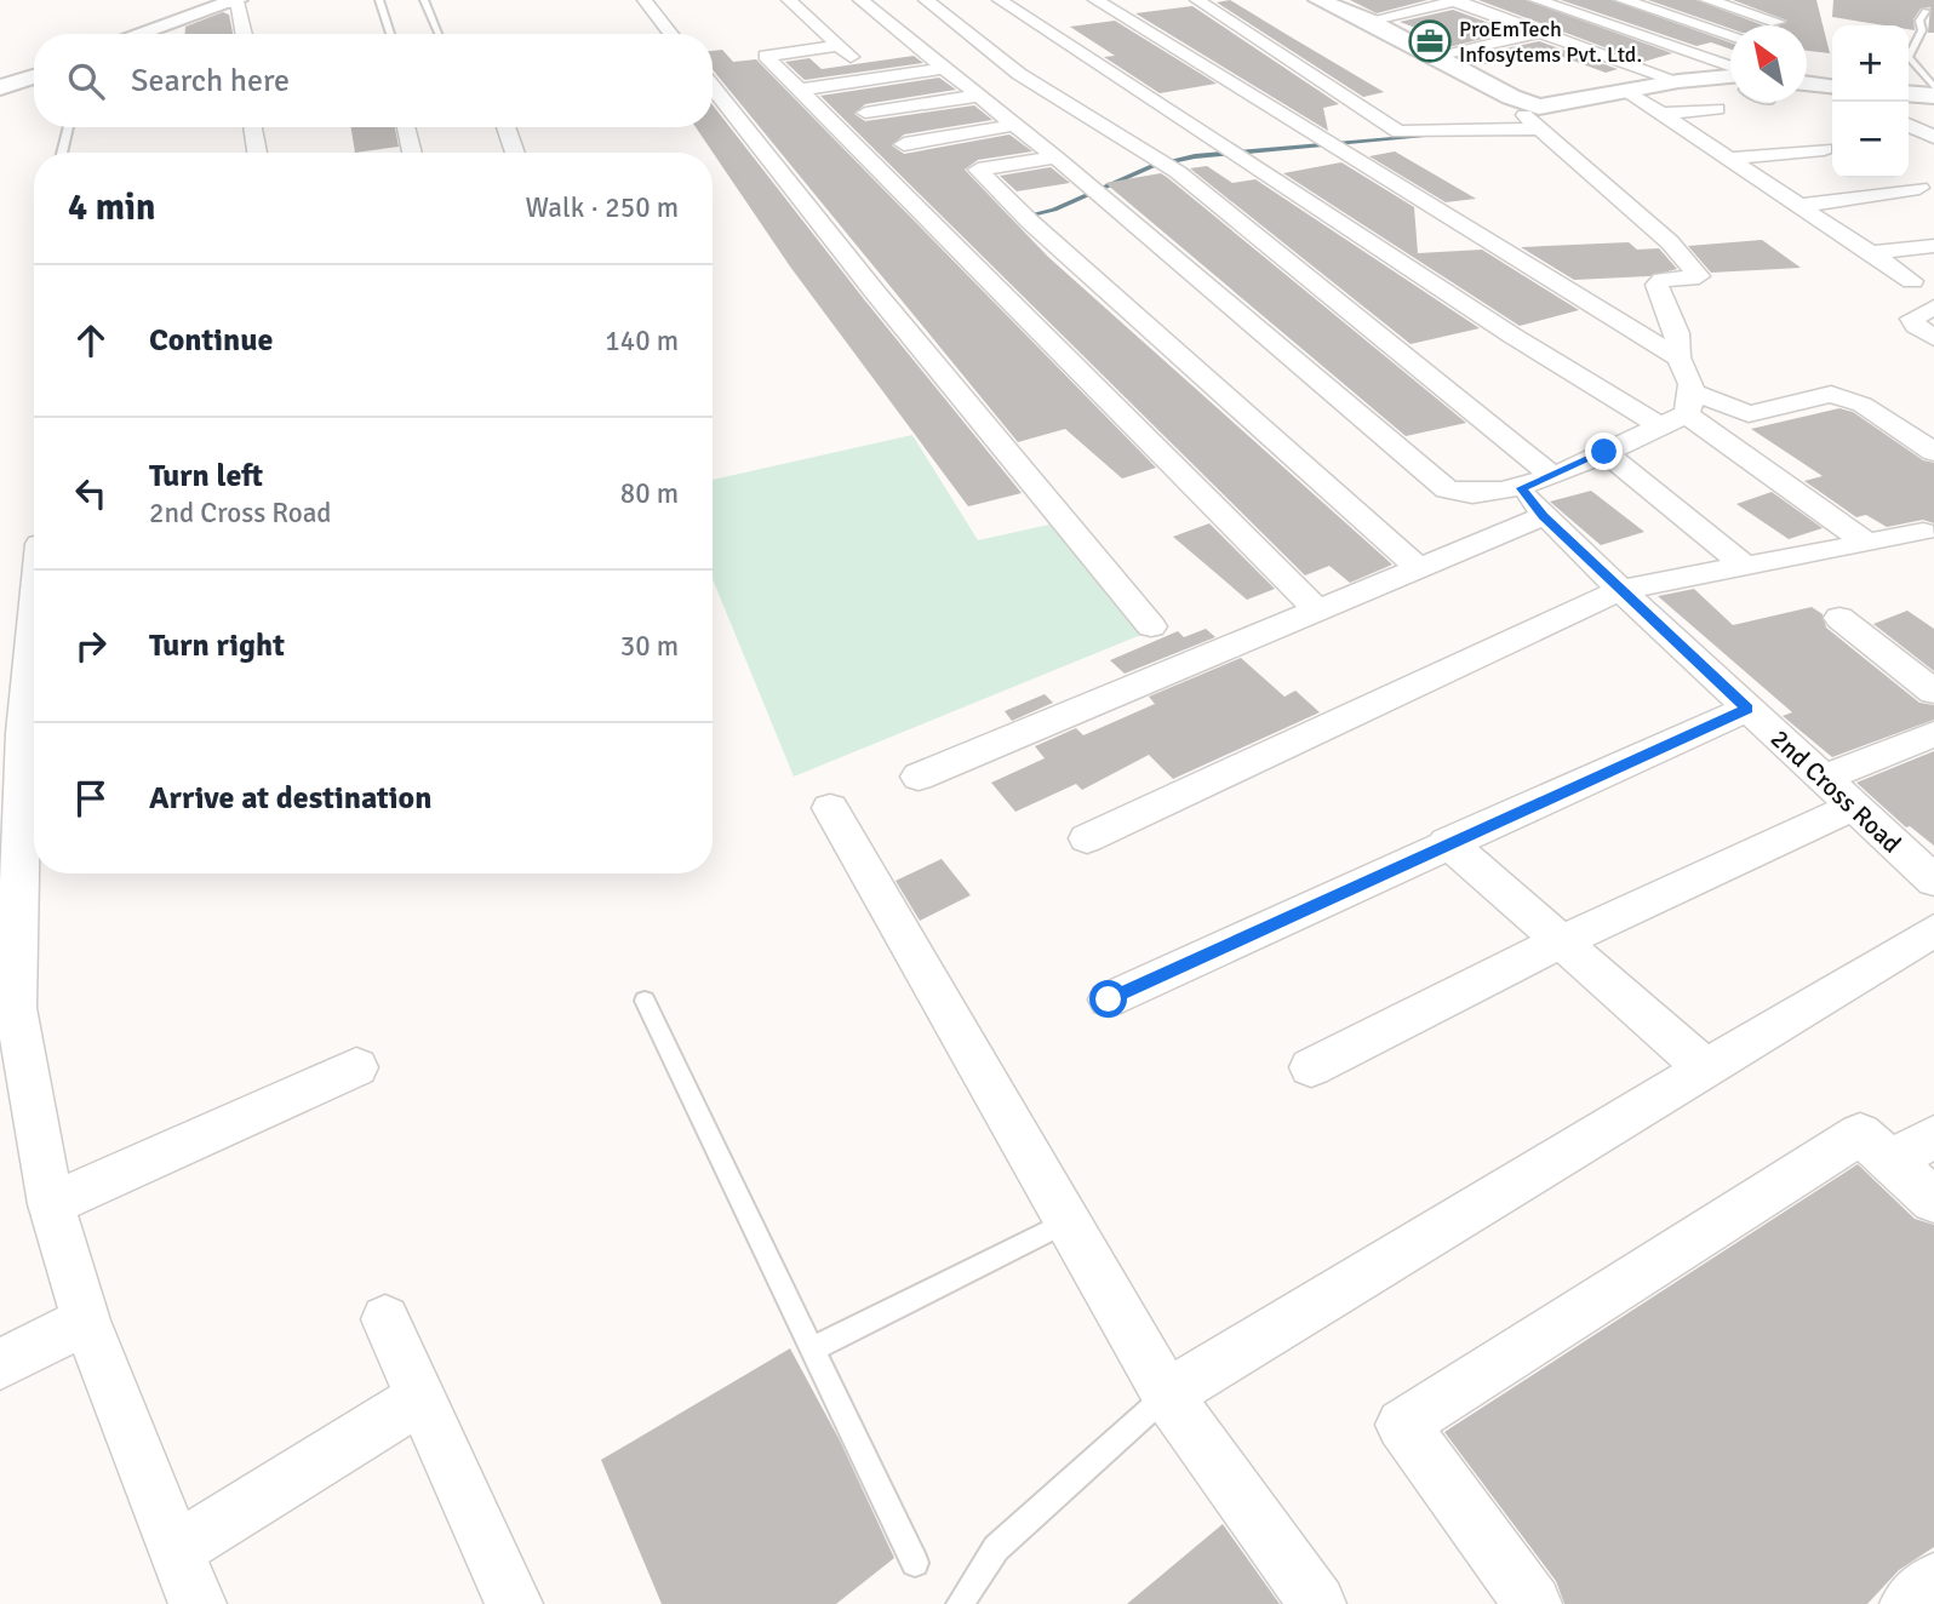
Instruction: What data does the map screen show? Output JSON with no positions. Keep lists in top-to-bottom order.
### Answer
{
  "streets": {
    "street": ["2nd Cross Road"]
  },
  "places": {
    "office": ["ProEmTech Infosytems Pvt. Ltd."]
  },
  "north": "top left",
  "page": {
    "map_buttons": ["+", "−"],
    "search": "Search here",
    "heading": ["4 min", "Walk · 250 m"],
    "list": [
      ["Continue", "140 m"],
      ["Turn left", "2nd Cross Road", "80 m"],
      ["Turn right", "30 m"],
      "Arrive at destination"
    ]
  }
}
